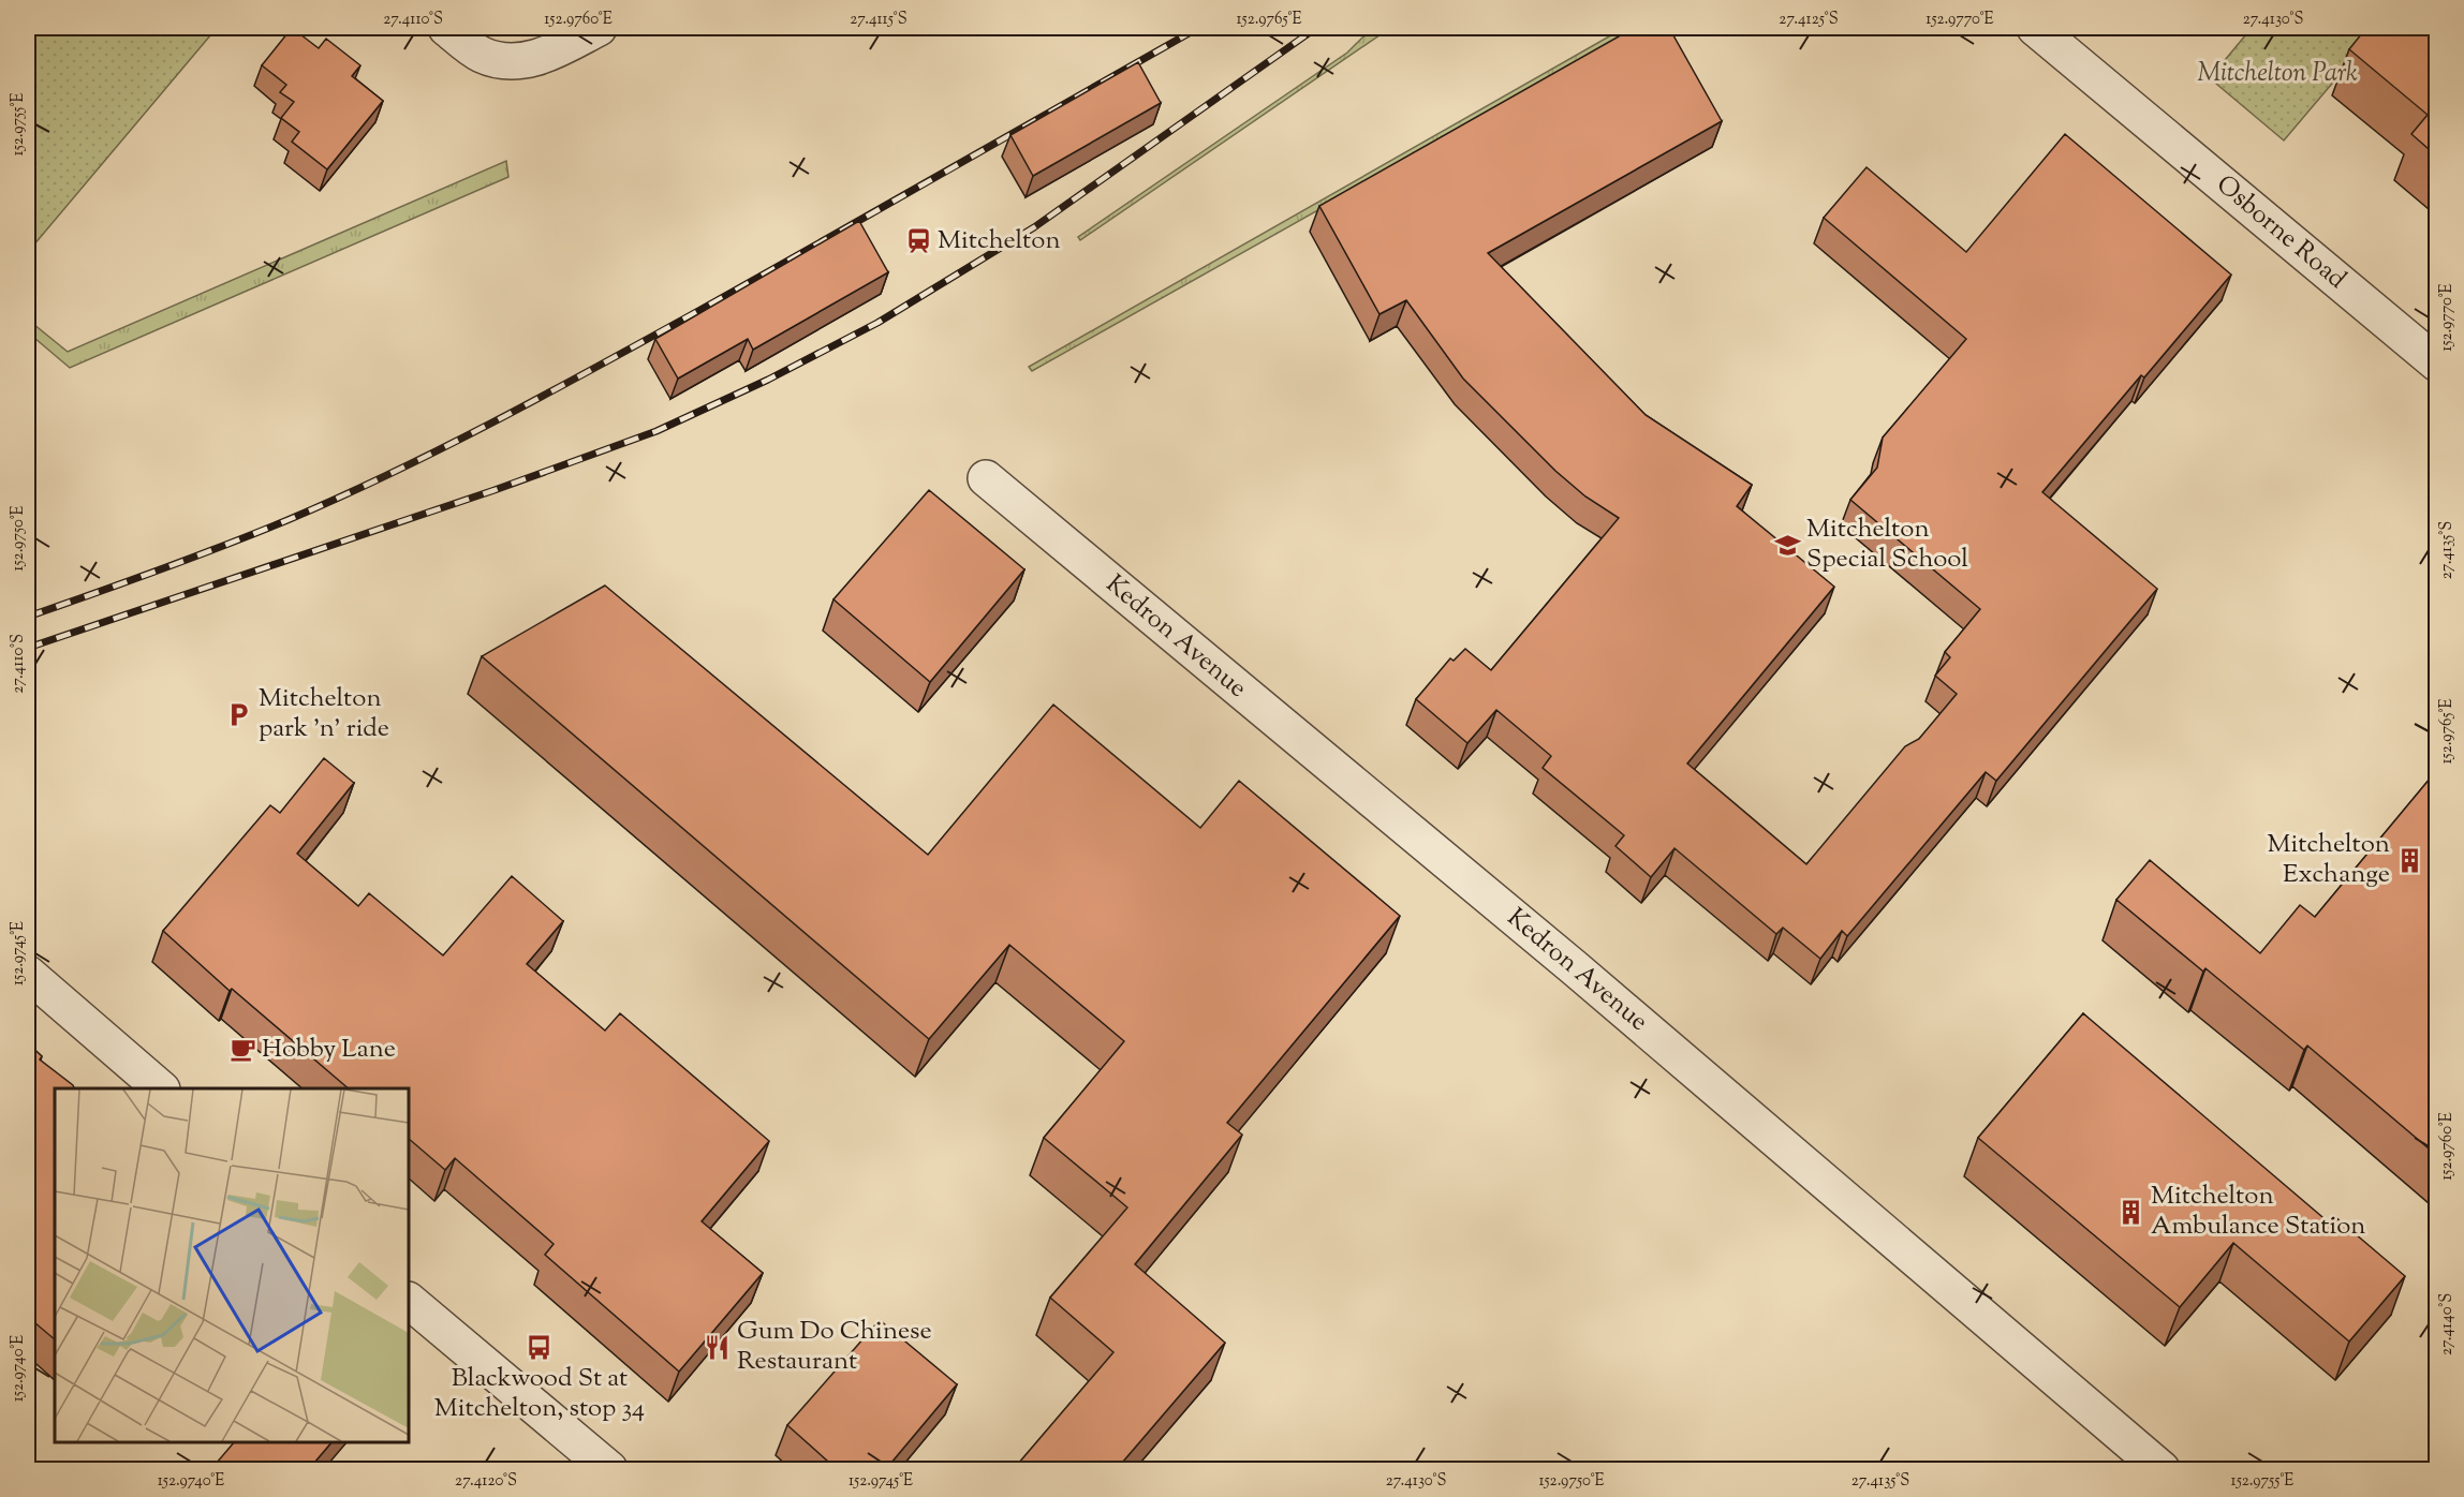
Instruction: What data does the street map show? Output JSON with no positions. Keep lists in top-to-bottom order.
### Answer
{
  "streets": {
    "street": ["Osborne Road", "Kedron Avenue"]
  },
  "parks": ["Mitchelton Park"],
  "places": {
    "station": ["Mitchelton"],
    "school or university": ["Mitchelton Special School"],
    "parking": ["Mitchelton park 'n' ride"],
    "building": ["Mitchelton Exchange", "Mitchelton Ambulance Station"],
    "cafe": ["Hobby Lane"],
    "bus stop": ["Blackwood St at Mitchelton, stop 34"],
    "restaurant": ["Gum Do Chinese Restaurant"]
  },
  "coordinates": [
    "27.4110°S",
    "152.9760°E",
    "27.4115°S",
    "152.9765°E",
    "27.4125°S",
    "152.9770°E",
    "27.4130°S",
    "152.9755°E",
    "152.9750°E",
    "27.4135°S",
    "152.9745°E",
    "27.4140°S",
    "152.9740°E",
    "27.4120°S"
  ]
}
